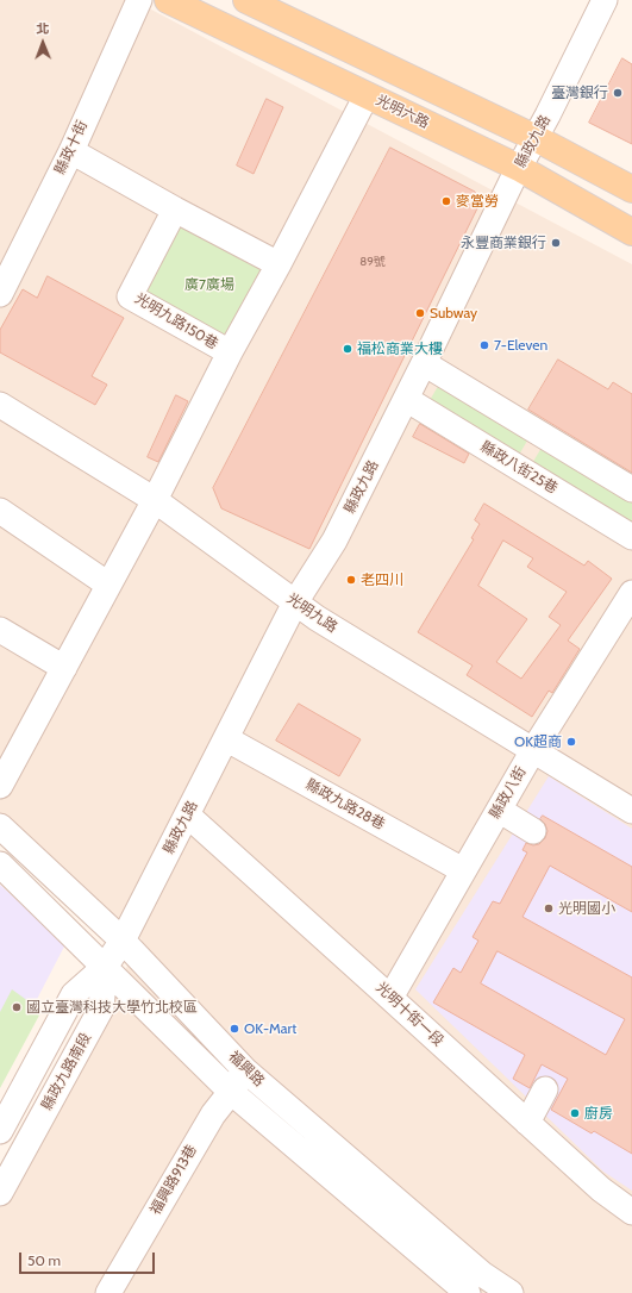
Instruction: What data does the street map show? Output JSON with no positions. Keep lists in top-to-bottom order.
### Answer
{
  "streets": {
    "main road": ["光明六路"],
    "street": [
      "縣政九路",
      "縣政十街",
      "光明九路150巷",
      "縣政八街25巷",
      "光明九路",
      "縣政八街",
      "縣政九路28巷",
      "光明十街一段",
      "福興路",
      "縣政九路南段",
      "福興路913巷"
    ]
  },
  "crossings": [
    ["光明六路", "縣政九路"],
    ["光明六路", "光明九路150巷"],
    ["縣政九路", "縣政八街25巷"],
    ["縣政九路", "光明九路"],
    ["縣政九路", "縣政九路28巷"],
    ["縣政九路", "光明十街一段"],
    ["縣政九路", "福興路"],
    ["縣政九路", "縣政九路南段"],
    ["光明九路150巷", "光明九路"],
    ["光明九路", "縣政八街"],
    ["縣政八街", "縣政九路28巷"],
    ["縣政八街", "光明十街一段"],
    ["福興路", "縣政九路南段"],
    ["福興路", "福興路913巷"]
  ],
  "parks": ["廣7廣場"],
  "places": [
    "臺灣銀行",
    "麥當勞",
    "永豐商業銀行",
    "Subway",
    "7-Eleven",
    "福松商業大樓",
    "老四川",
    "OK超商",
    "光明國小",
    "國立臺灣科技大學竹北校區",
    "OK-Mart",
    "廚房"
  ],
  "house_numbers": ["89號"],
  "scale_bar": "50 m",
  "north": "top"
}
